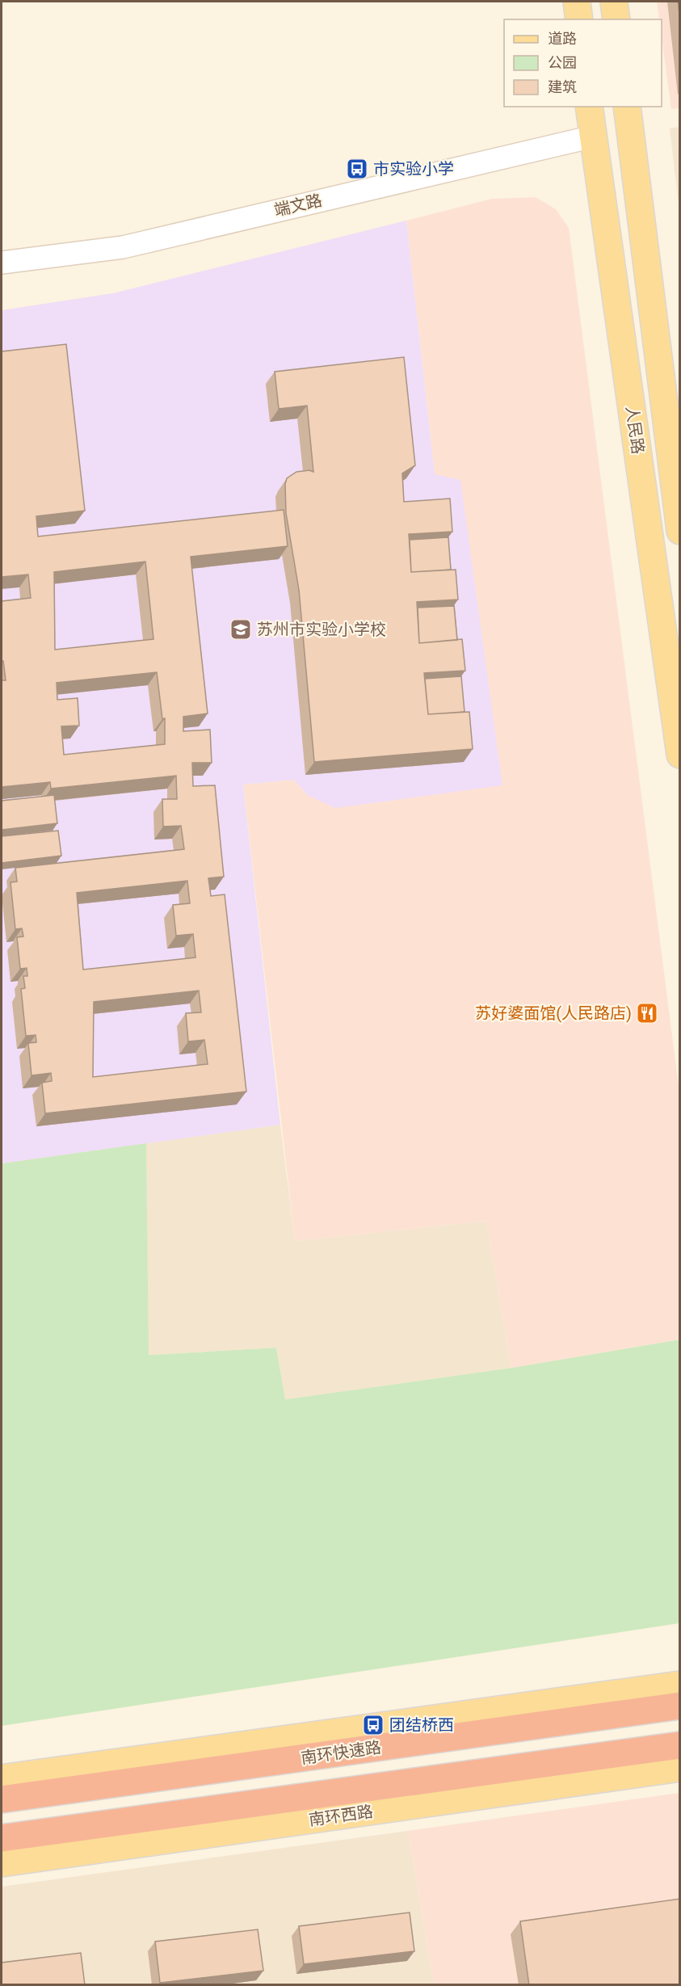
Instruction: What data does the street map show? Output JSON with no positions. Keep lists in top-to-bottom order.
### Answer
{
  "streets": {
    "highway": ["南环快速路"],
    "main road": ["人民路", "南环西路"],
    "street": ["端文路"]
  },
  "crossings": [
    ["端文路", "人民路"]
  ],
  "places": {
    "bus stop": ["市实验小学", "团结桥西"],
    "school or university": ["苏州市实验小学校"],
    "restaurant": ["苏好婆面馆(人民路店)"]
  },
  "legend": ["道路", "公园", "建筑"]
}
